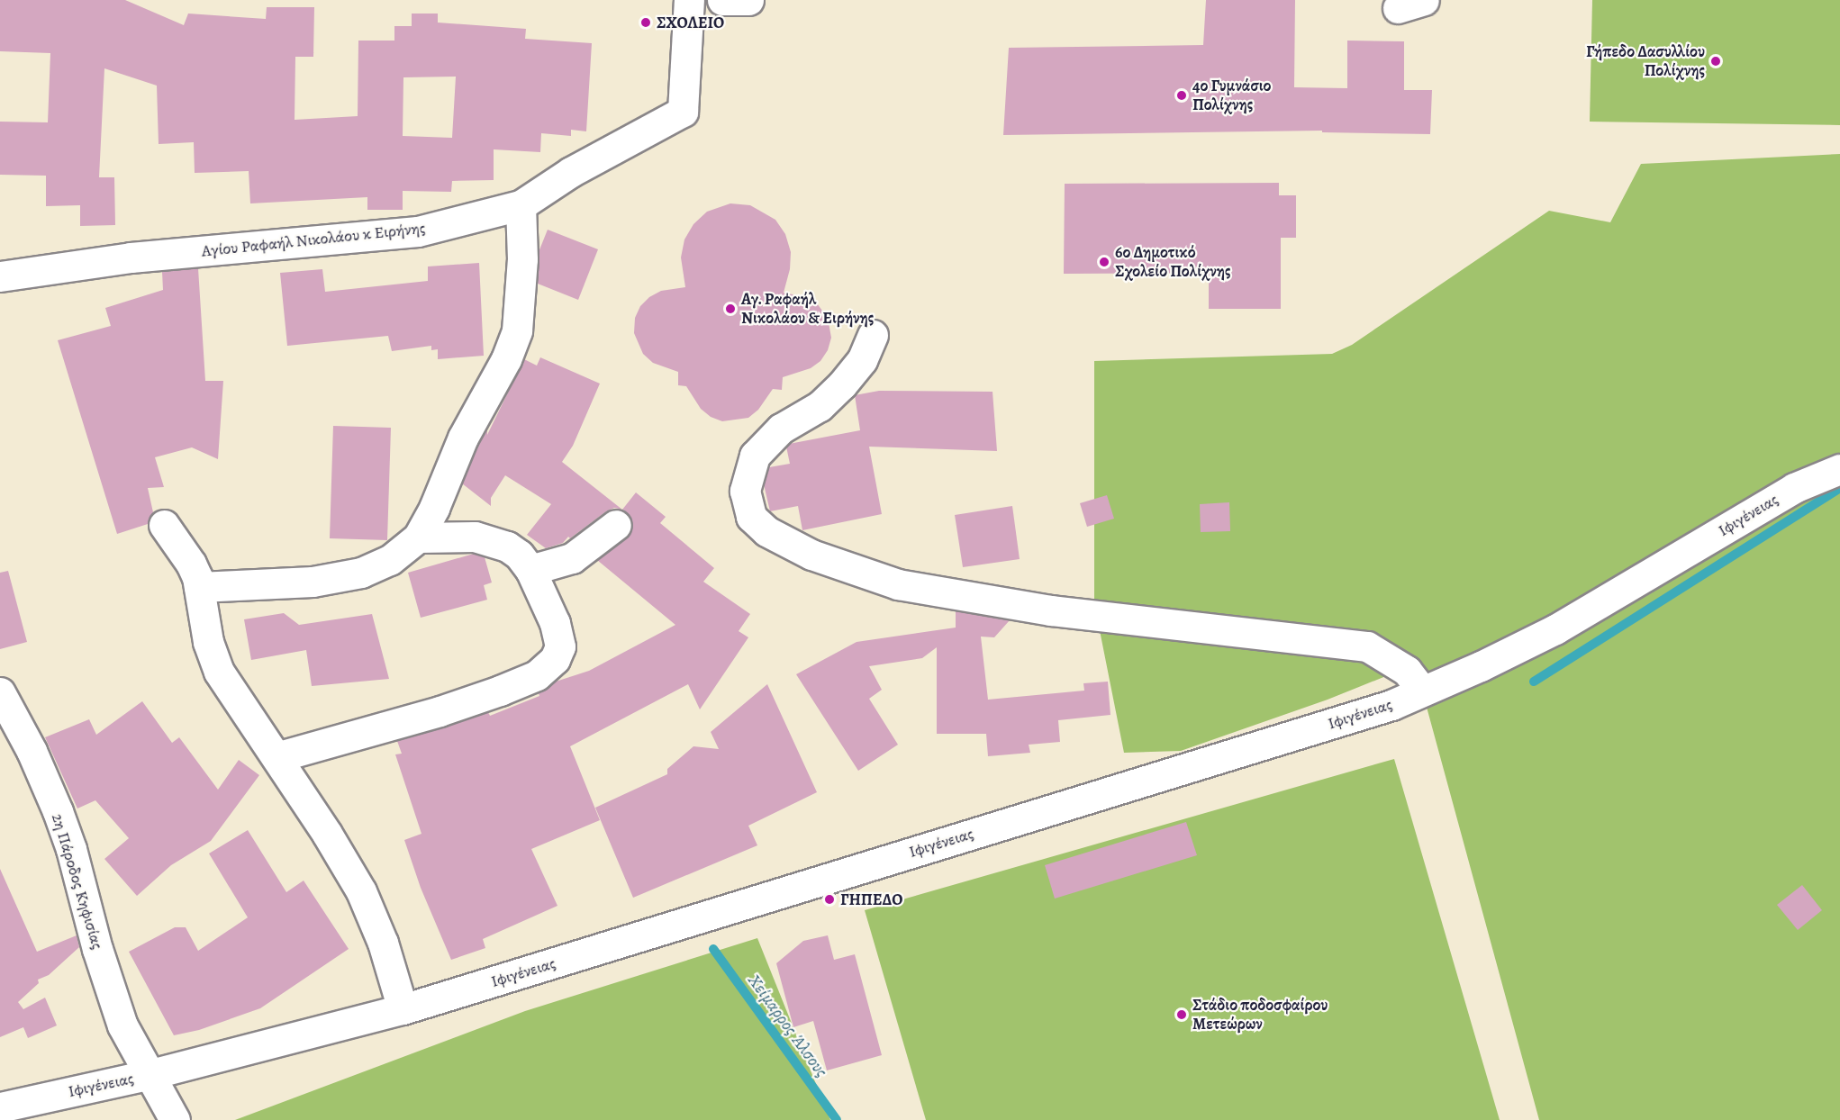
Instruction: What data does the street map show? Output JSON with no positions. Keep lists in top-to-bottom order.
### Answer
{
  "streets": {
    "street": ["Αγίου Ραφαήλ Νικολάου κ Ειρήνης", "Ιφιγένειας", "2η Πάροδος Κηφισίας"]
  },
  "crossings": [
    ["Ιφιγένειας", "2η Πάροδος Κηφισίας"]
  ],
  "water": ["Χείμαρρος Άλσους"],
  "places": [
    "ΣΧΟΛΕΙΟ",
    "Γήπεδο Δασυλλίου Πολίχνης",
    "4ο Γυμνάσιο Πολίχνης",
    "6ο Δημοτικό Σχολείο Πολίχνης",
    "Αγ. Ραφαήλ Νικολάου & Ειρήνης",
    "ΓΗΠΕΔΟ",
    "Στάδιο ποδοσφαίρου Μετεώρων"
  ]
}
